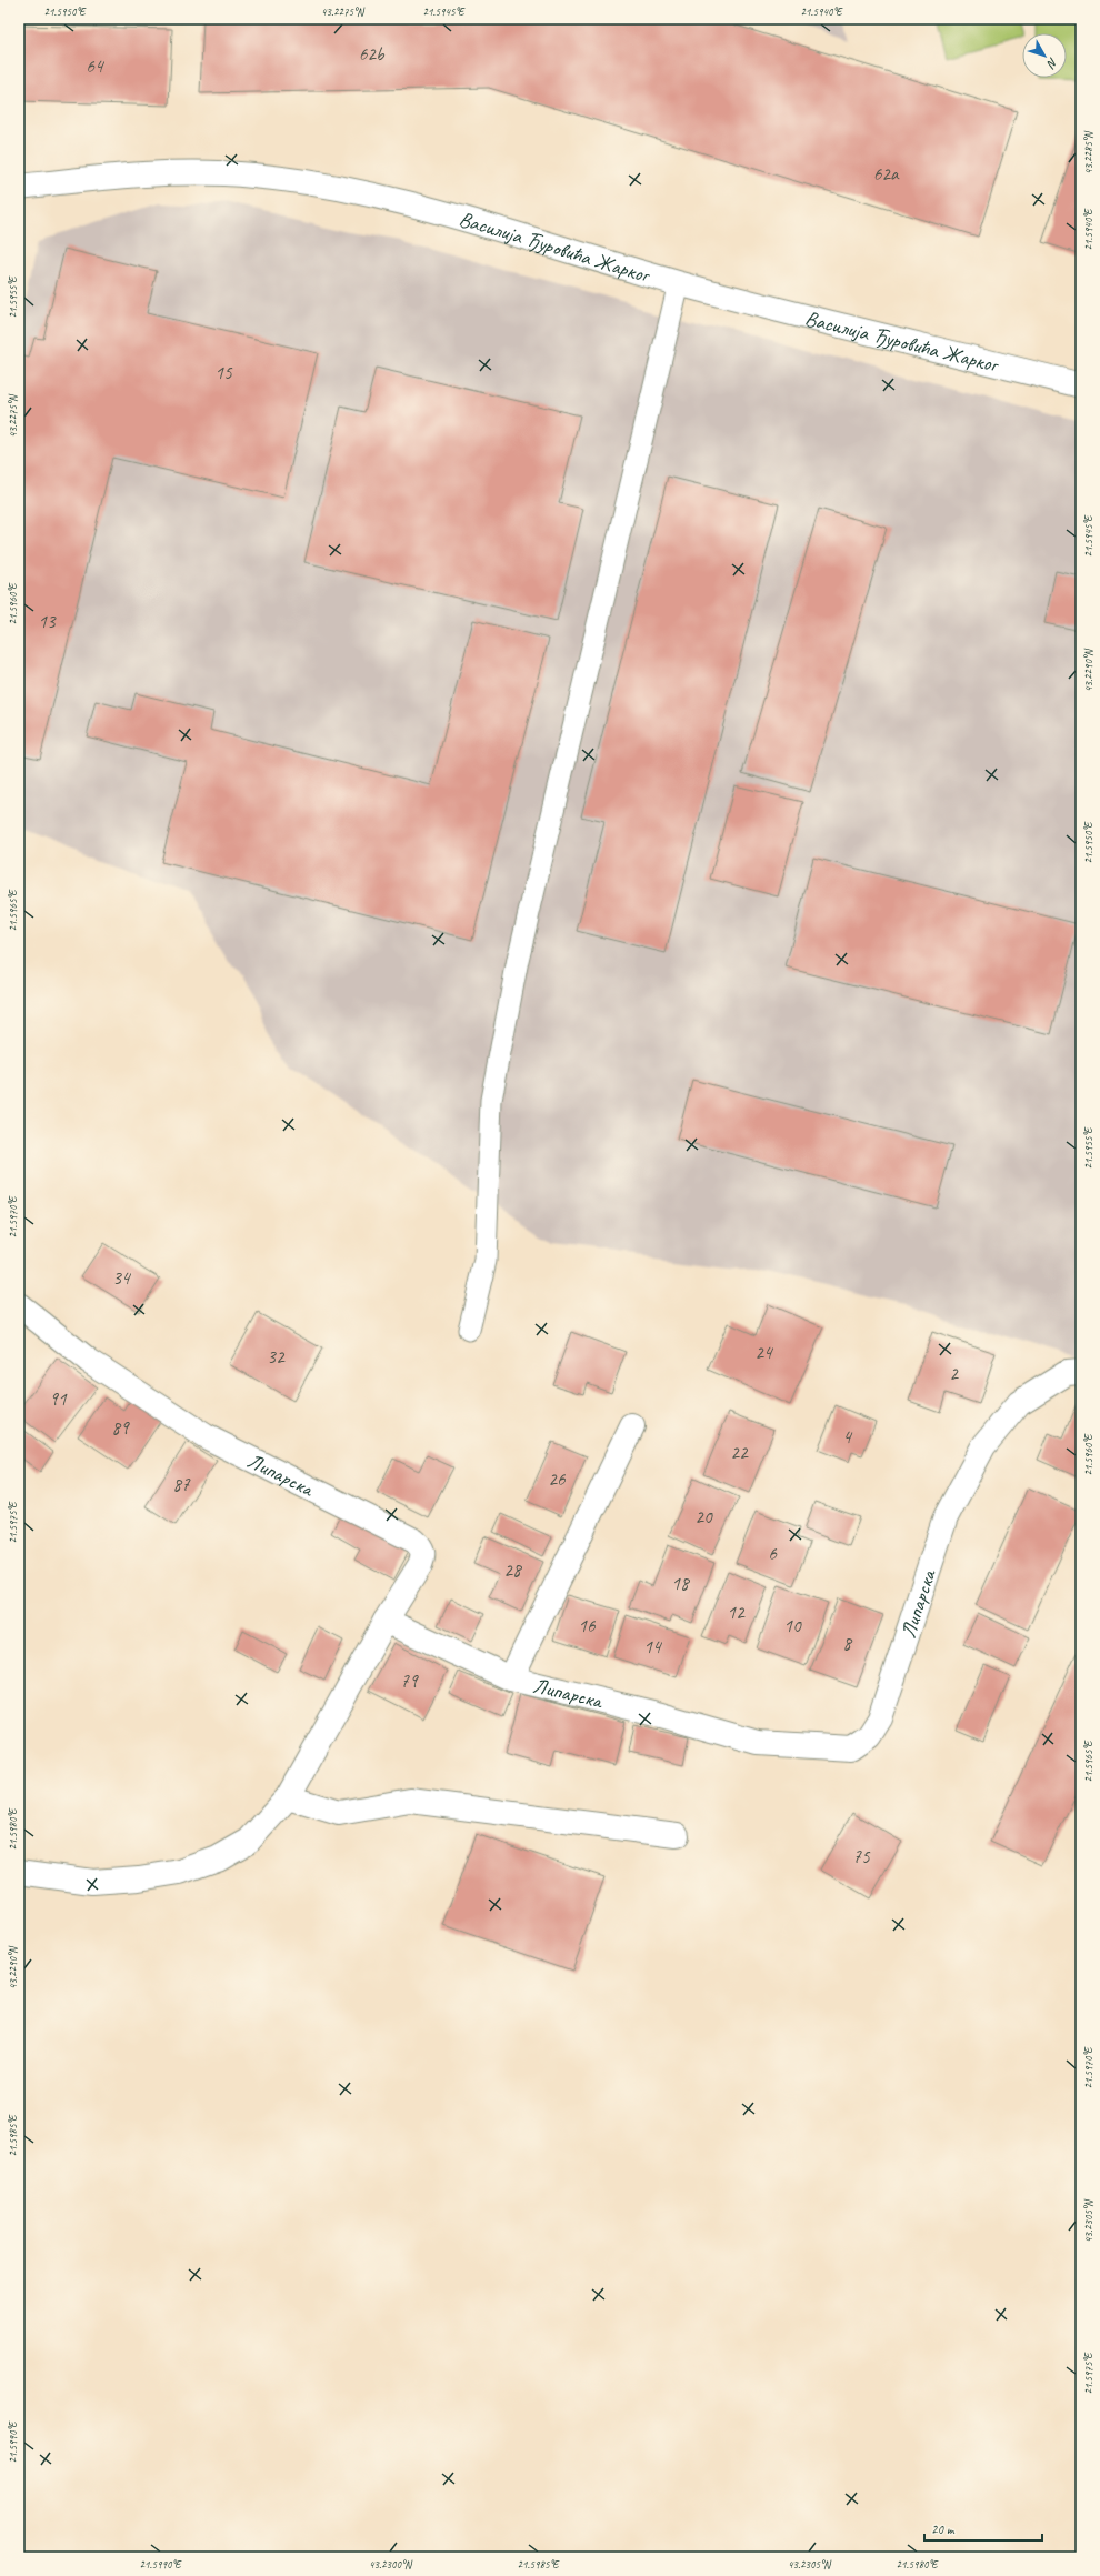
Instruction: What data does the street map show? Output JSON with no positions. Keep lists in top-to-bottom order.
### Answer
{
  "streets": {
    "street": ["Василија Ђуровића Жарког", "Липарска"]
  },
  "house_numbers": [
    "62b",
    "64",
    "62a",
    "15",
    "13",
    "34",
    "24",
    "32",
    "2",
    "91",
    "89",
    "4",
    "22",
    "26",
    "87",
    "20",
    "6",
    "28",
    "18",
    "12",
    "16",
    "10",
    "8",
    "14",
    "79",
    "75"
  ],
  "scale_bar": "20 m",
  "north": "bottom right",
  "coordinates": [
    "21.5950°E",
    "43.2275°N",
    "21.5945°E",
    "21.5940°E",
    "43.2285°N",
    "21.5955°E",
    "21.5960°E",
    "43.2290°N",
    "21.5965°E",
    "21.5970°E",
    "21.5975°E",
    "21.5980°E",
    "21.5985°E",
    "43.2305°N",
    "21.5990°E",
    "43.2300°N"
  ]
}
